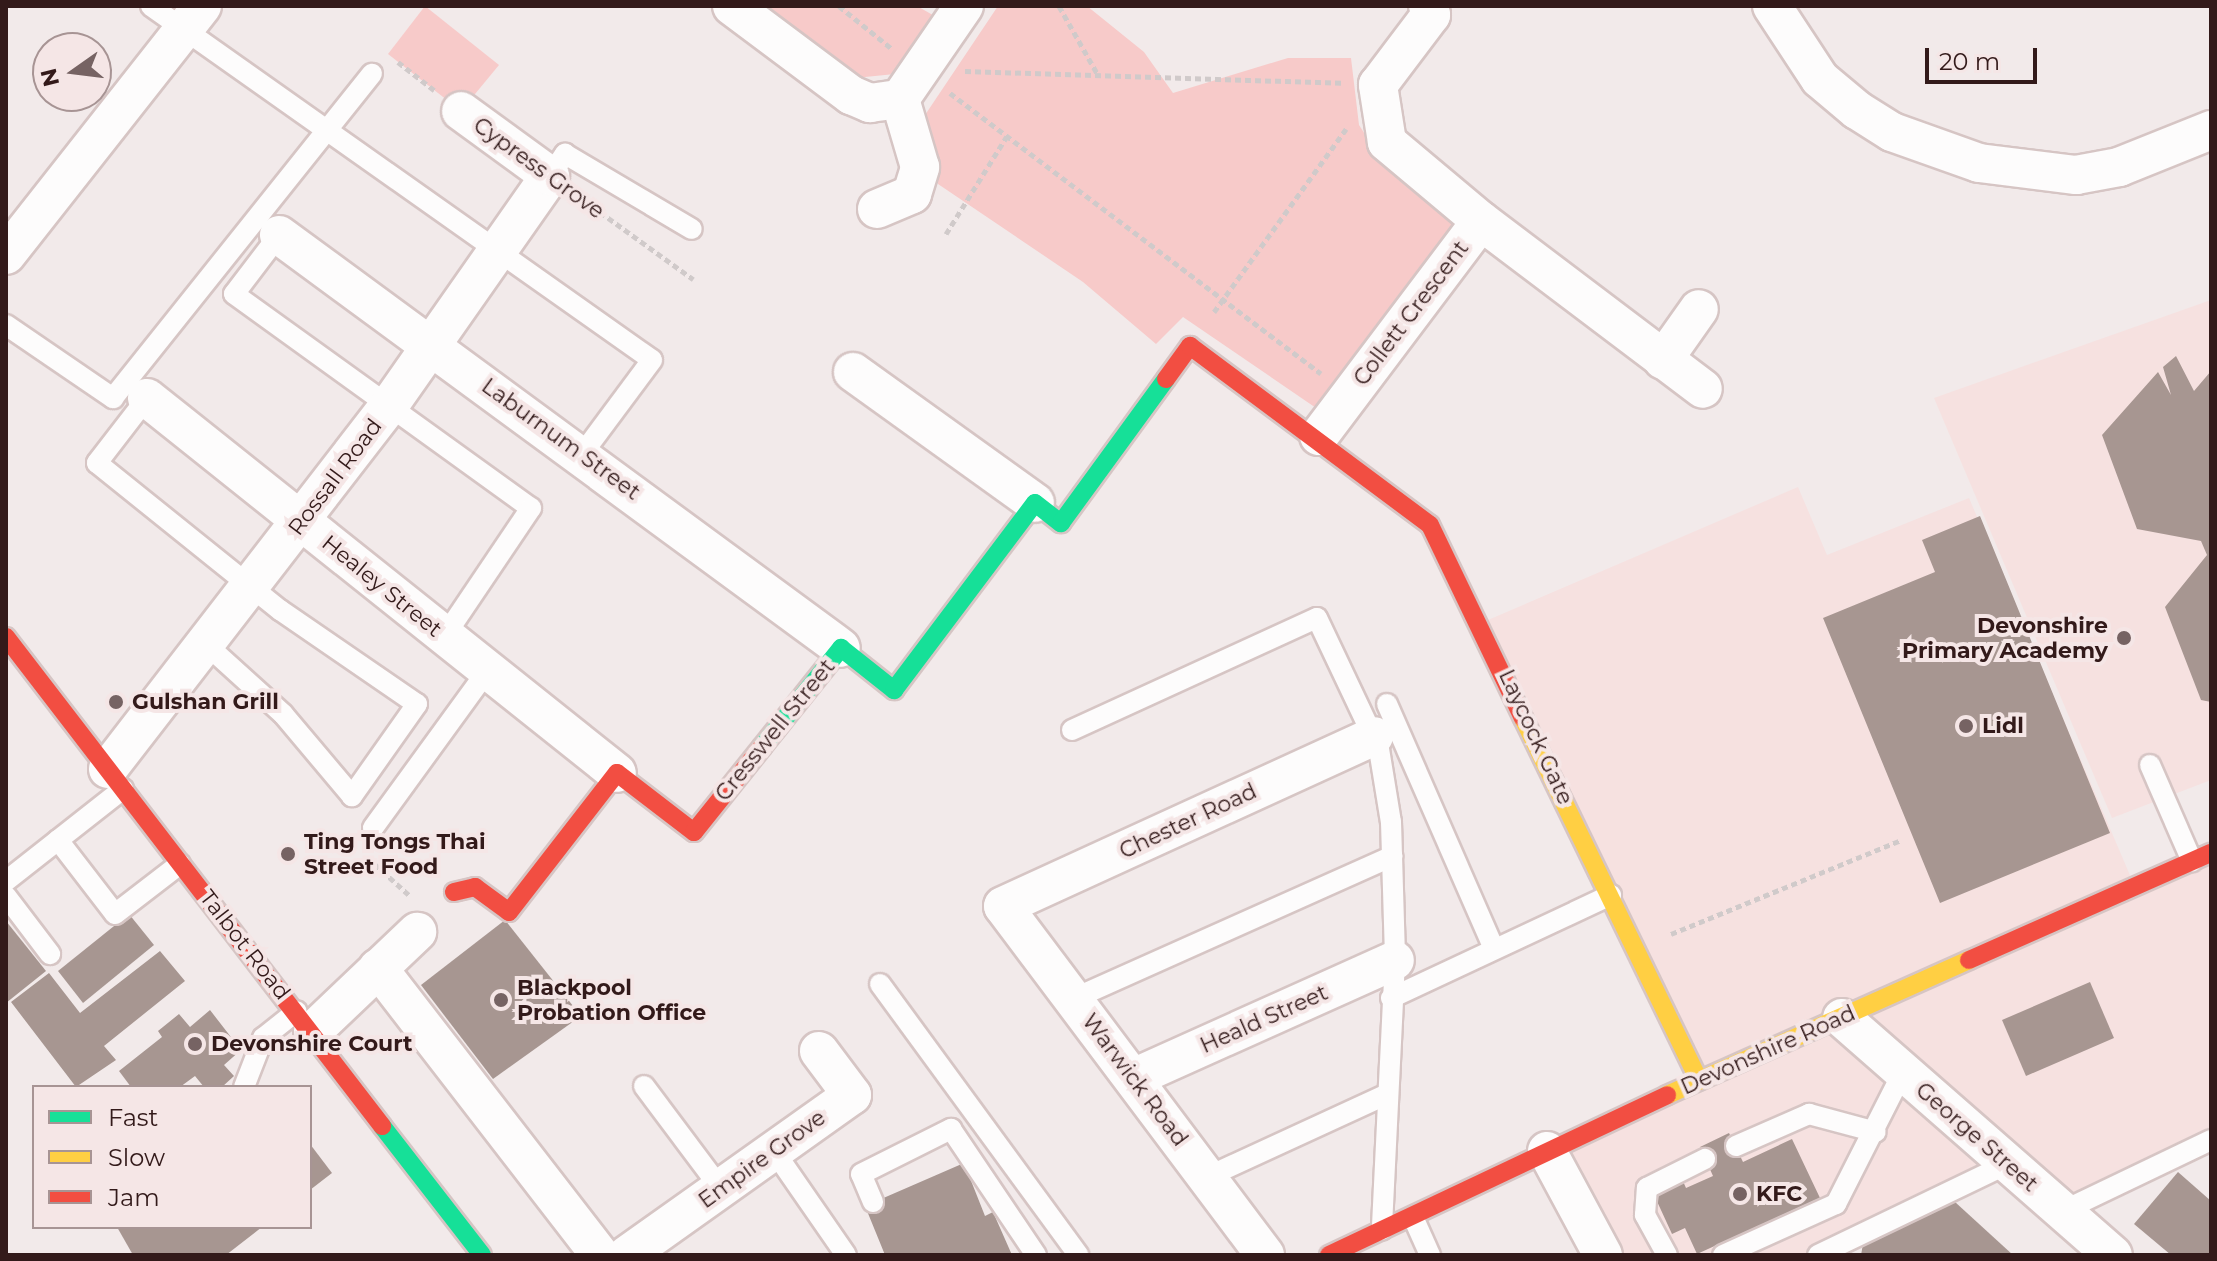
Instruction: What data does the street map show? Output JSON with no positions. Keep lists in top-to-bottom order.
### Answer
{
  "streets": {
    "street": [
      "Cypress Grove",
      "Collett Crescent",
      "Laburnum Street",
      "Rossall Road",
      "Healey Street",
      "Cresswell Street",
      "Laycock Gate",
      "Chester Road",
      "Talbot Road",
      "Heald Street",
      "Devonshire Road",
      "Warwick Road",
      "George Street",
      "Empire Grove"
    ]
  },
  "crossings": [
    ["Cypress Grove", "Rossall Road"],
    ["Collett Crescent", "Laycock Gate"],
    ["Laburnum Street", "Rossall Road"],
    ["Laburnum Street", "Cresswell Street"],
    ["Rossall Road", "Healey Street"],
    ["Rossall Road", "Talbot Road"],
    ["Healey Street", "Cresswell Street"],
    ["Laycock Gate", "Devonshire Road"],
    ["Chester Road", "Warwick Road"],
    ["Heald Street", "Warwick Road"],
    ["Devonshire Road", "George Street"]
  ],
  "places": [
    "Devonshire Primary Academy",
    "Gulshan Grill",
    "Lidl",
    "Ting Tongs Thai Street Food",
    "Blackpool Probation Office",
    "Devonshire Court",
    "KFC"
  ],
  "legend": ["Fast", "Slow", "Jam"],
  "scale_bar": "20 m",
  "north": "left"
}
